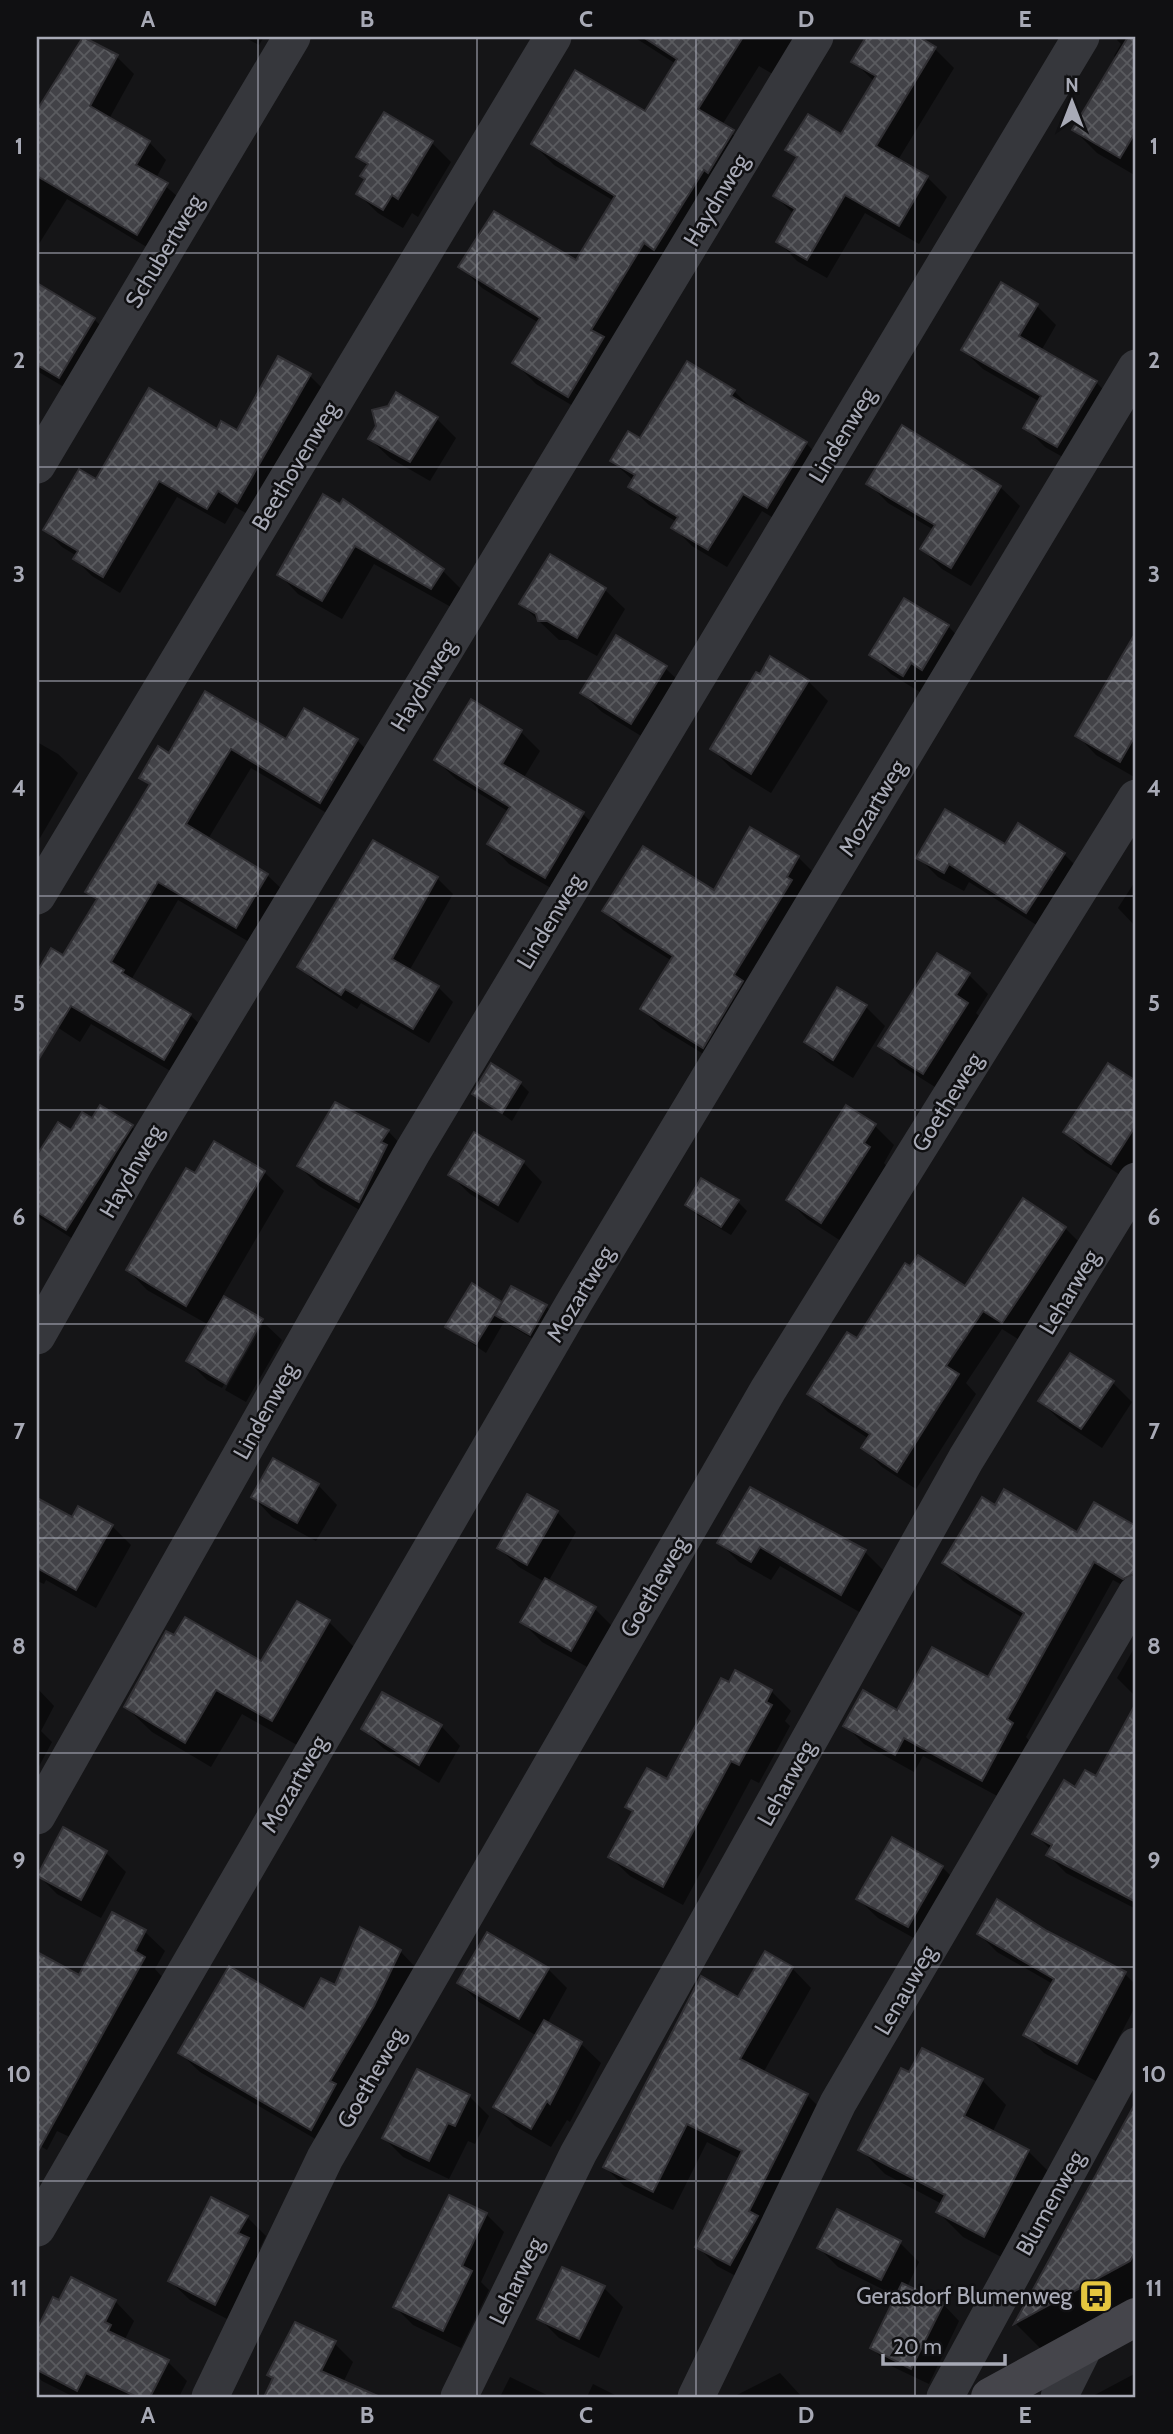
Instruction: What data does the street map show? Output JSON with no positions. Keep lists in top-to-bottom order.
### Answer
{
  "streets": {
    "street": [
      "Haydnweg",
      "Schubertweg",
      "Lindenweg",
      "Beethovenweg",
      "Mozartweg",
      "Goetheweg",
      "Leharweg",
      "Lenauweg",
      "Blumenweg"
    ]
  },
  "places": {
    "bus stop": ["Gerasdorf Blumenweg"]
  },
  "scale_bar": "20 m",
  "north": "top",
  "grid": {
    "columns": [
      "A",
      "B",
      "C",
      "D",
      "E"
    ],
    "rows": [
      "1",
      "2",
      "3",
      "4",
      "5",
      "6",
      "7",
      "8",
      "9",
      "10",
      "11"
    ]
  }
}
